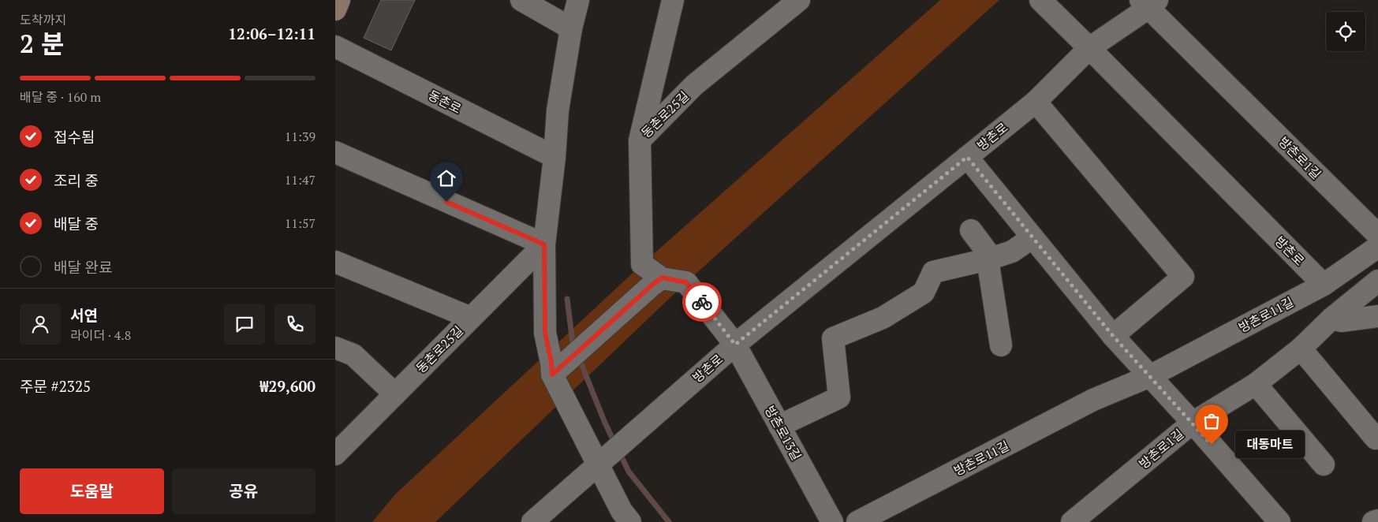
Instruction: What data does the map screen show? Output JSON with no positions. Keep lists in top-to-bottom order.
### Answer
{
  "streets": {
    "street": [
      "동촌로",
      "동촌로25길",
      "방촌로",
      "방촌로1길",
      "방촌로11길",
      "방촌로13길"
    ]
  },
  "crossings": [
    ["방촌로", "방촌로1길"],
    ["방촌로", "방촌로11길"],
    ["방촌로", "방촌로13길"]
  ],
  "places": ["대동마트"],
  "page": {
    "heading": ["2 분", "도착까지", "12:06–12:11"],
    "panel": [
      "서연",
      "라이더 · 4.8",
      "주문 #2325",
      "₩29,600"
    ],
    "bar": "배달 중 · 160 m",
    "list": [
      ["접수됨", "11:39"],
      ["조리 중", "11:47"],
      ["배달 중", "11:57"],
      "배달 완료"
    ],
    "bubble": "대동마트",
    "buttons": ["도움말", "공유"]
  }
}
